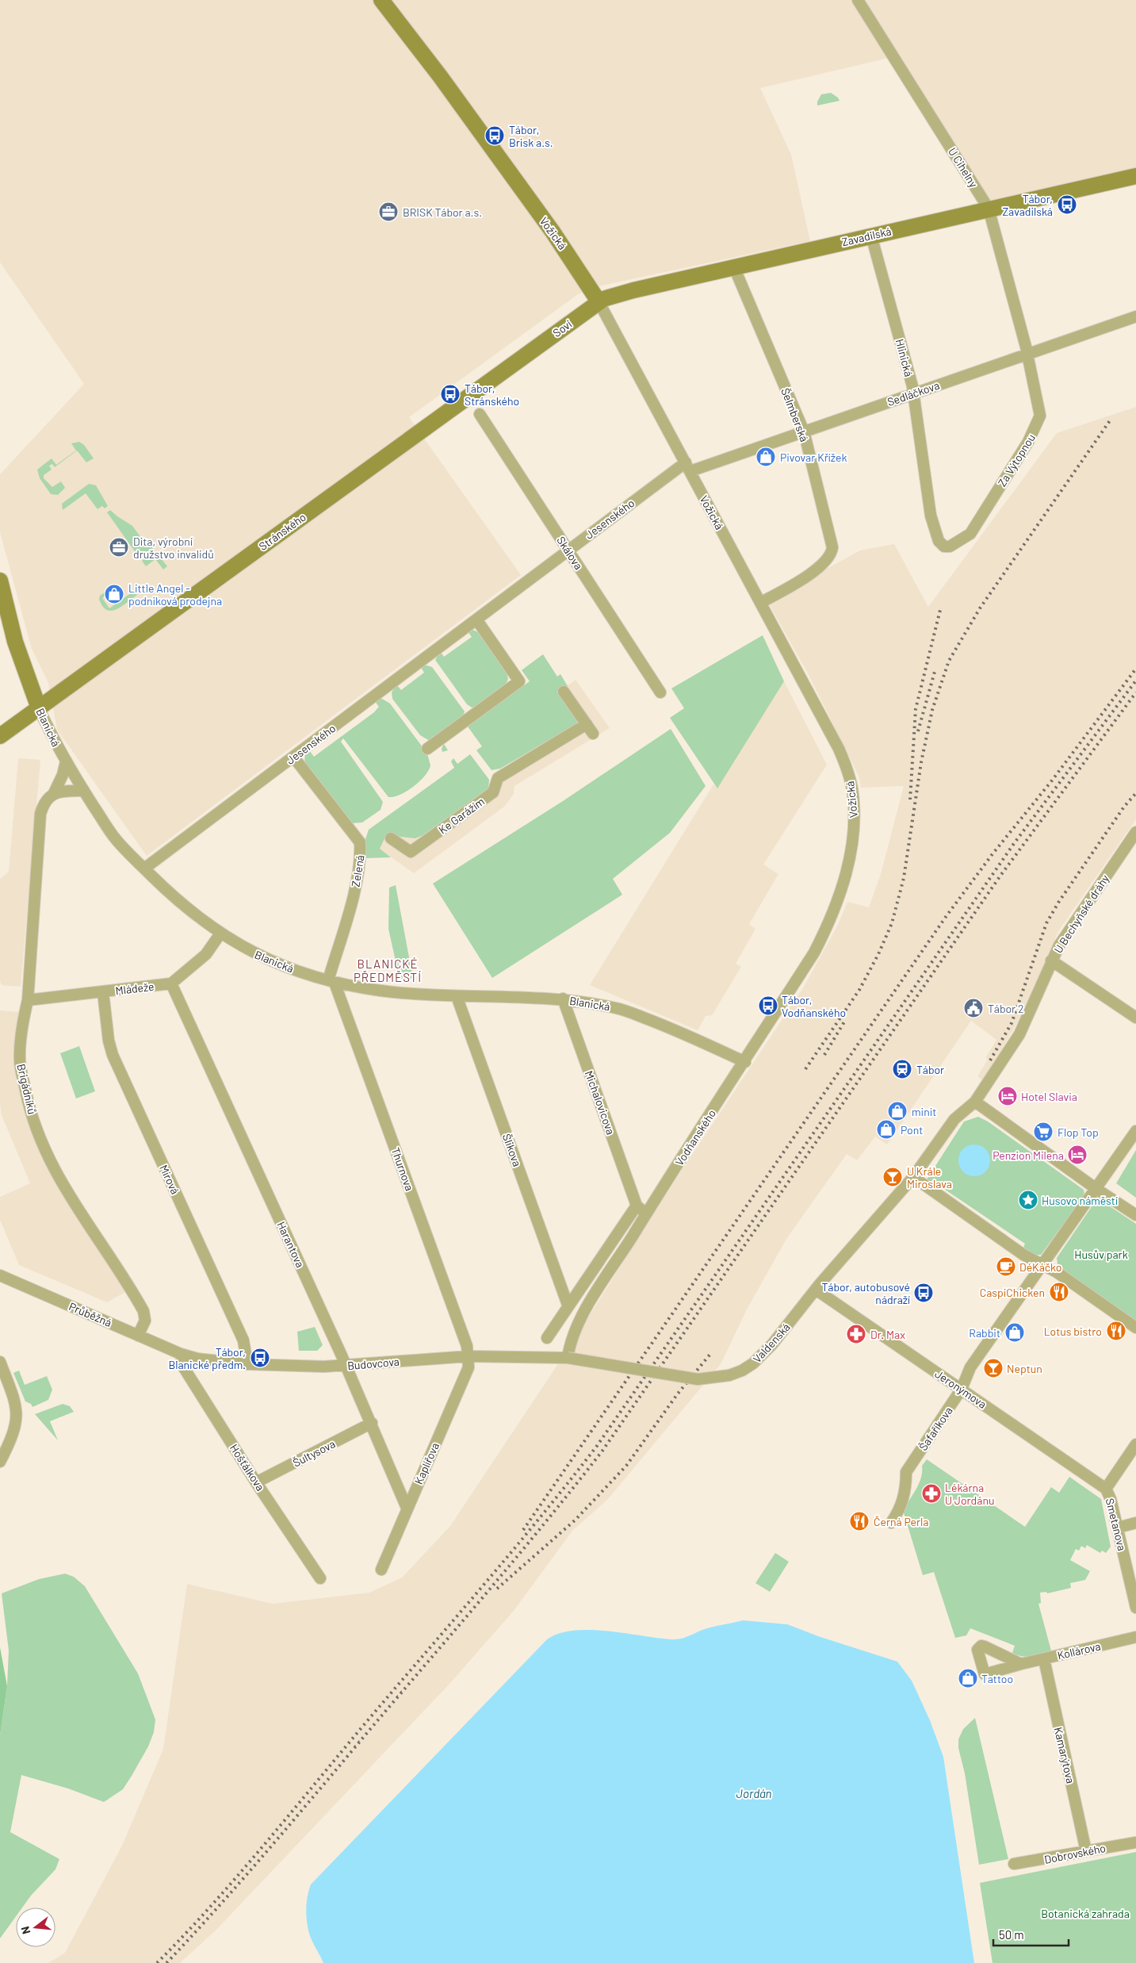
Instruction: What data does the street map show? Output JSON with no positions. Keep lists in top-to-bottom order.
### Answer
{
  "streets": {
    "main road": [
      "Vožická",
      "Zavadilská",
      "Soví",
      "Stránského",
      "Blanická"
    ],
    "street": [
      "U Cihelny",
      "Hlinická",
      "Sedláčkova",
      "Šelmberská",
      "Za Výtopnou",
      "Jesenského",
      "Skálova",
      "Ke Garážím",
      "Zelená",
      "U Bechyňské dráhy",
      "Mládeže",
      "Brigádníků",
      "Michalovicova",
      "Vodňanského",
      "Šlikova",
      "Thurnova",
      "Mírová",
      "Harantova",
      "Průběžná",
      "Valdenská",
      "Budovcova",
      "Jeronýmova",
      "Šafaříkova",
      "Šultysova",
      "Kaplířova",
      "Hošťálkova",
      "Smetanova",
      "Kollárova",
      "Kamarýtova",
      "Dobrovského"
    ]
  },
  "crossings": [
    ["U Cihelny", "Zavadilská"],
    ["U Cihelny", "Sedláčkova"],
    ["U Cihelny", "Za Výtopnou"],
    ["Vožická", "Zavadilská"],
    ["Vožická", "Soví"],
    ["Vožická", "Sedláčkova"],
    ["Vožická", "Šelmberská"],
    ["Vožická", "Jesenského"],
    ["Vožická", "Blanická"],
    ["Vožická", "Vodňanského"],
    ["Zavadilská", "Soví"],
    ["Zavadilská", "Hlinická"],
    ["Zavadilská", "Šelmberská"],
    ["Soví", "Stránského"],
    ["Hlinická", "Sedláčkova"],
    ["Hlinická", "Za Výtopnou"],
    ["Sedláčkova", "Šelmberská"],
    ["Sedláčkova", "Za Výtopnou"],
    ["Sedláčkova", "Jesenského"],
    ["Jesenského", "Skálova"],
    ["Jesenského", "Blanická"],
    ["Jesenského", "Zelená"],
    ["Stránského", "Blanická"],
    ["Blanická", "Zelená"],
    ["Blanická", "Brigádníků"],
    ["Blanická", "Michalovicova"],
    ["Blanická", "Vodňanského"],
    ["Blanická", "Šlikova"],
    ["Blanická", "Thurnova"],
    ["Zelená", "Thurnova"],
    ["Mládeže", "Brigádníků"],
    ["Mládeže", "Mírová"],
    ["Mládeže", "Harantova"],
    ["Brigádníků", "Průběžná"],
    ["Vodňanského", "Valdenská"],
    ["Vodňanského", "Budovcova"],
    ["Thurnova", "Budovcova"],
    ["Thurnova", "Kaplířova"],
    ["Mírová", "Budovcova"],
    ["Harantova", "Budovcova"],
    ["Harantova", "Šultysova"],
    ["Harantova", "Kaplířova"],
    ["Průběžná", "Budovcova"],
    ["Průběžná", "Hošťálkova"],
    ["Valdenská", "Budovcova"],
    ["Valdenská", "Jeronýmova"],
    ["Budovcova", "Kaplířova"],
    ["Budovcova", "Hošťálkova"],
    ["Jeronýmova", "Šafaříkova"],
    ["Jeronýmova", "Smetanova"],
    ["Šultysova", "Hošťálkova"],
    ["Kollárova", "Kamarýtova"],
    ["Kamarýtova", "Dobrovského"]
  ],
  "districts": ["BLANICKÉ PŘEDMĚSTÍ"],
  "water": ["Jordán"],
  "parks": ["Husův park", "Botanická zahrada"],
  "places": {
    "bus stop": [
      "Tábor, Brisk a.s.",
      "Tábor, Zavadilská",
      "Tábor, Stránského",
      "Tábor, Vodňanského",
      "Tábor, autobusové nádraží",
      "Tábor, Blanické předm."
    ],
    "office": ["BRISK Tábor a.s.", "Dita, výrobní družstvo invalidů"],
    "shop": [
      "Pivovar Křížek",
      "Little Angel - podniková prodejna",
      "minit",
      "Pont",
      "Rabbit",
      "Tattoo"
    ],
    "public building": ["Tábor 2"],
    "station": ["Tábor"],
    "hotel": ["Hotel Slavia", "Penzion Milena"],
    "supermarket": ["Flop Top"],
    "bar": ["U Krále Miroslava", "Neptun"],
    "place": ["Husovo náměstí"],
    "cafe": ["DéKáčko"],
    "restaurant": ["CaspiChicken", "Lotus bistro", "Černá Perla"],
    "pharmacy": ["Dr. Max", "Lékárna U Jordánu"]
  },
  "scale_bar": "50 m",
  "north": "left"
}
